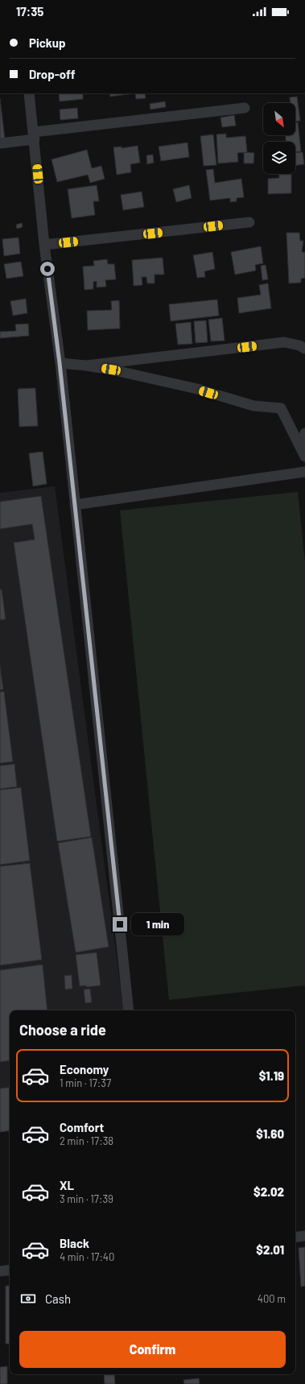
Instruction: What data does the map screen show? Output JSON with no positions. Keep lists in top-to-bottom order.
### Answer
{
  "north": "bottom right",
  "page": {
    "status": "17:35",
    "banner": ["Pickup", "Drop-off"],
    "bubble": "1 min",
    "heading": "Choose a ride",
    "list": [
      {
        "name": "Economy",
        "note": "1 min · 17:37",
        "value": "$1.19"
      },
      {
        "name": "Comfort",
        "note": "2 min · 17:38",
        "value": "$1.60"
      },
      {
        "name": "XL",
        "note": "3 min · 17:39",
        "value": "$2.02"
      },
      {
        "name": "Black",
        "note": "4 min · 17:40",
        "value": "$2.01"
      }
    ],
    "pay": ["Cash", "400 m"],
    "buttons": "Confirm"
  }
}
